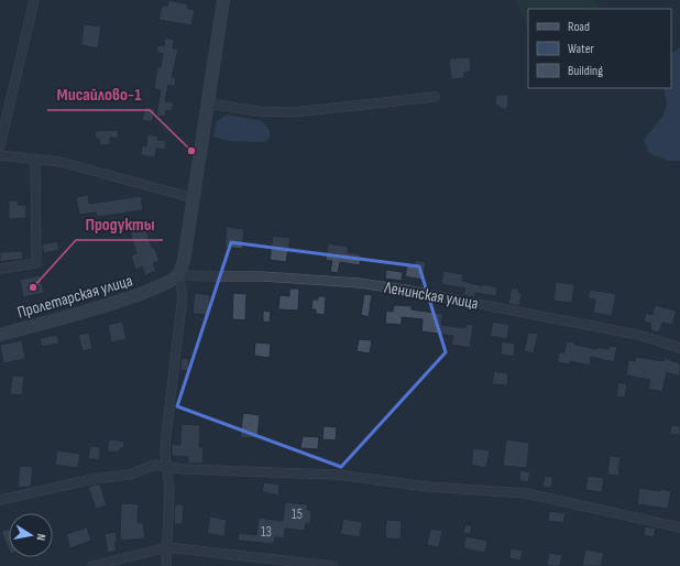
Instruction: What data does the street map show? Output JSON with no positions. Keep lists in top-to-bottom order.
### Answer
{
  "streets": {
    "main road": ["Пролетарская улица"],
    "street": ["Ленинская улица"]
  },
  "crossings": [
    ["Ленинская улица", "Пролетарская улица"]
  ],
  "places": ["Мисайлово-1", "Продукты"],
  "house_numbers": ["15", "13"],
  "legend": ["Road", "Water", "Building"],
  "north": "right"
}
